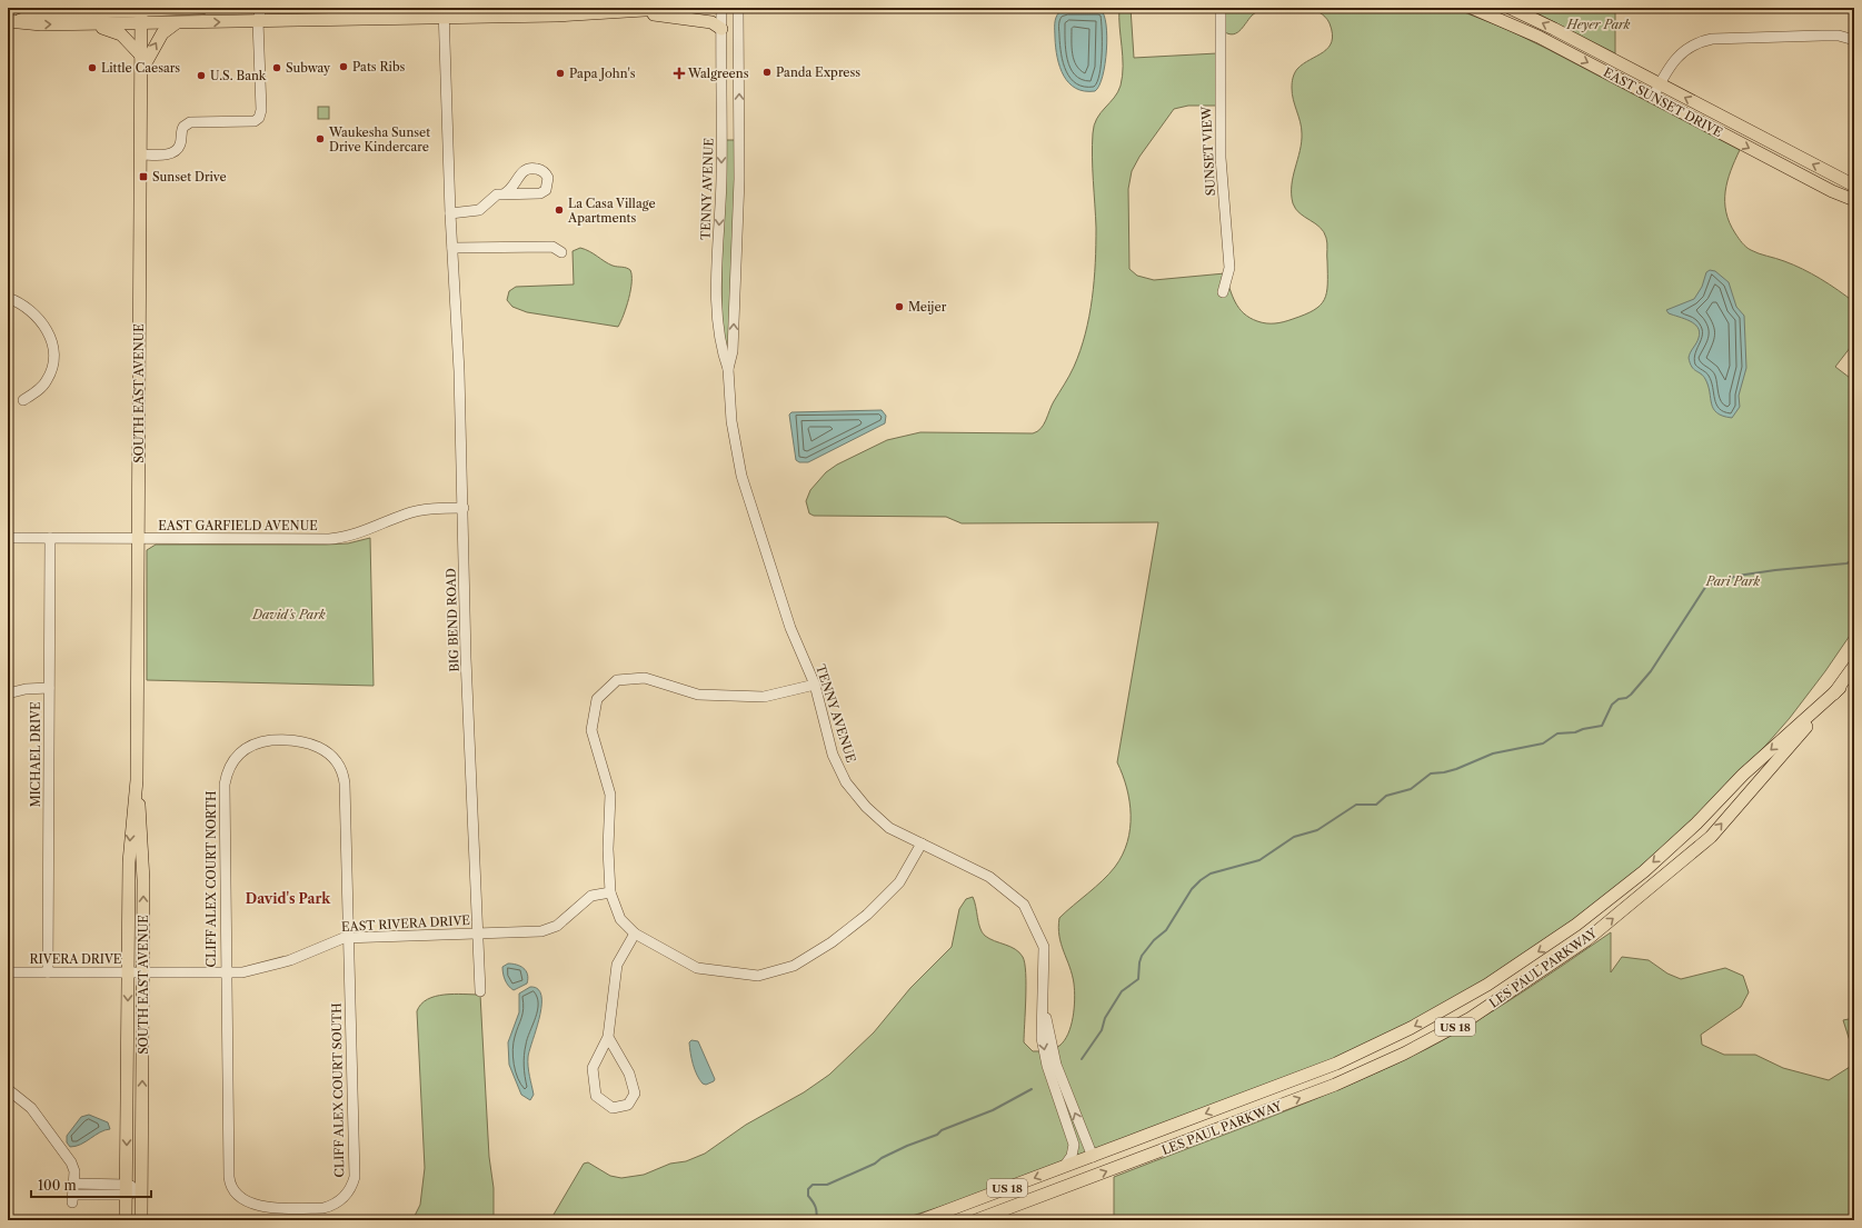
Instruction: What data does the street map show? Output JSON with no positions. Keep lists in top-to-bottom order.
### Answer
{
  "streets": {
    "main road": [
      "EAST SUNSET DRIVE",
      "SOUTH EAST AVENUE",
      "LES PAUL PARKWAY",
      "US 18"
    ],
    "street": [
      "SUNSET VIEW",
      "TENNY AVENUE",
      "EAST GARFIELD AVENUE",
      "BIG BEND ROAD",
      "MICHAEL DRIVE",
      "CLIFF ALEX COURT NORTH",
      "EAST RIVERA DRIVE",
      "RIVERA DRIVE",
      "CLIFF ALEX COURT SOUTH"
    ]
  },
  "crossings": [
    ["TENNY AVENUE", "LES PAUL PARKWAY"],
    ["SOUTH EAST AVENUE", "EAST GARFIELD AVENUE"],
    ["SOUTH EAST AVENUE", "EAST RIVERA DRIVE"],
    ["SOUTH EAST AVENUE", "RIVERA DRIVE"],
    ["EAST GARFIELD AVENUE", "BIG BEND ROAD"],
    ["EAST GARFIELD AVENUE", "MICHAEL DRIVE"],
    ["BIG BEND ROAD", "EAST RIVERA DRIVE"],
    ["MICHAEL DRIVE", "RIVERA DRIVE"],
    ["CLIFF ALEX COURT NORTH", "EAST RIVERA DRIVE"],
    ["CLIFF ALEX COURT NORTH", "CLIFF ALEX COURT SOUTH"],
    ["EAST RIVERA DRIVE", "RIVERA DRIVE"],
    ["EAST RIVERA DRIVE", "CLIFF ALEX COURT SOUTH"]
  ],
  "districts": ["David's Park"],
  "parks": ["Heyer Park", "Pari Park", "David's Park"],
  "places": {
    "other": [
      "Pats Ribs",
      "Little Caesars",
      "Subway",
      "Panda Express",
      "Papa John's",
      "U.S. Bank",
      "Waukesha Sunset Drive Kindercare",
      "La Casa Village Apartments",
      "Meijer"
    ],
    "health": ["Walgreens"],
    "transit": ["Sunset Drive"]
  },
  "scale_bar": "100 m"
}
